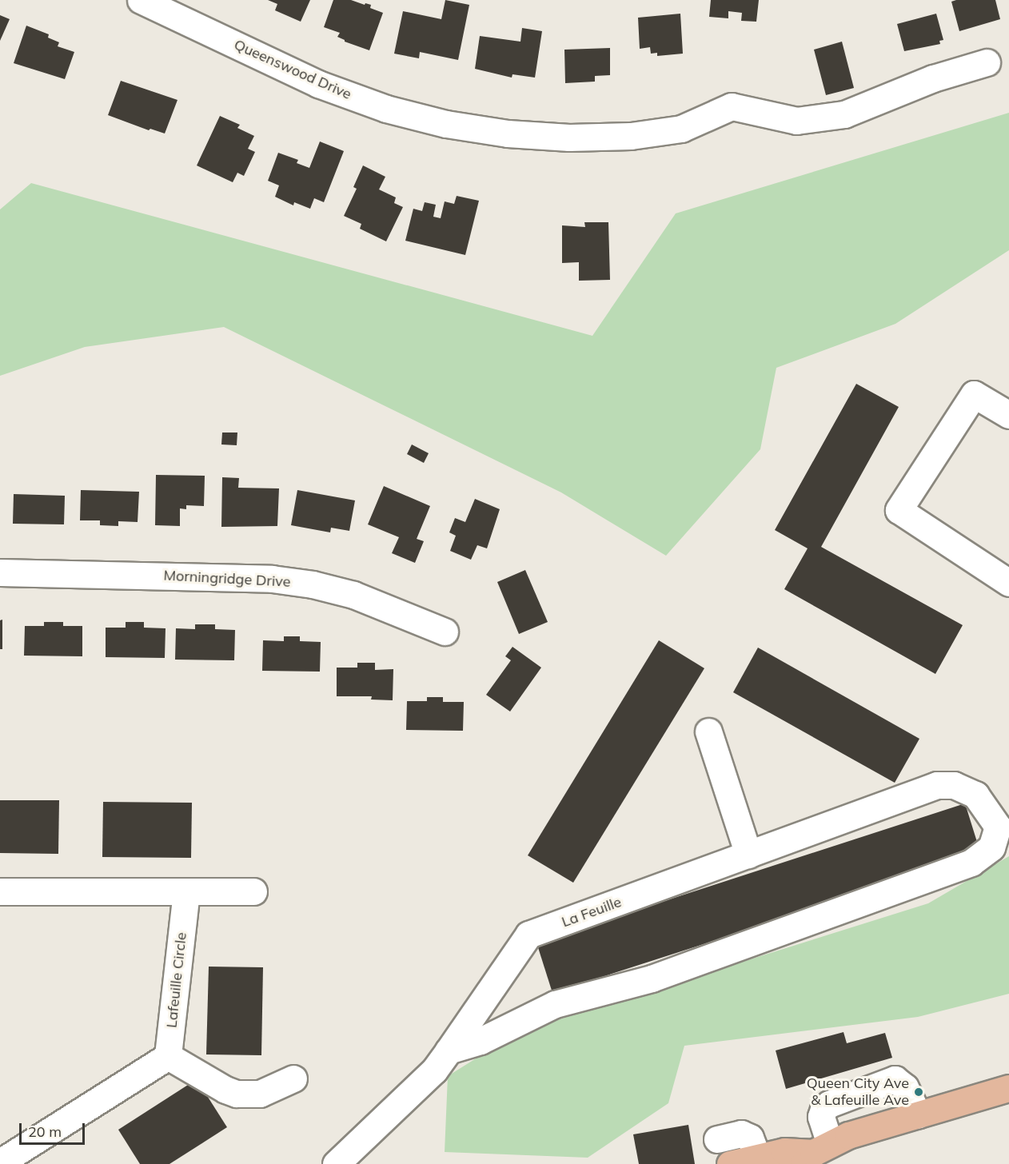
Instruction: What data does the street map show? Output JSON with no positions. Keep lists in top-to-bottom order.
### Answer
{
  "streets": {
    "street": [
      "Queenswood Drive",
      "Morningridge Drive",
      "La Feuille",
      "Lafeuille Circle"
    ]
  },
  "places": ["Queen City Ave & Lafeuille Ave"],
  "scale_bar": "20 m"
}
